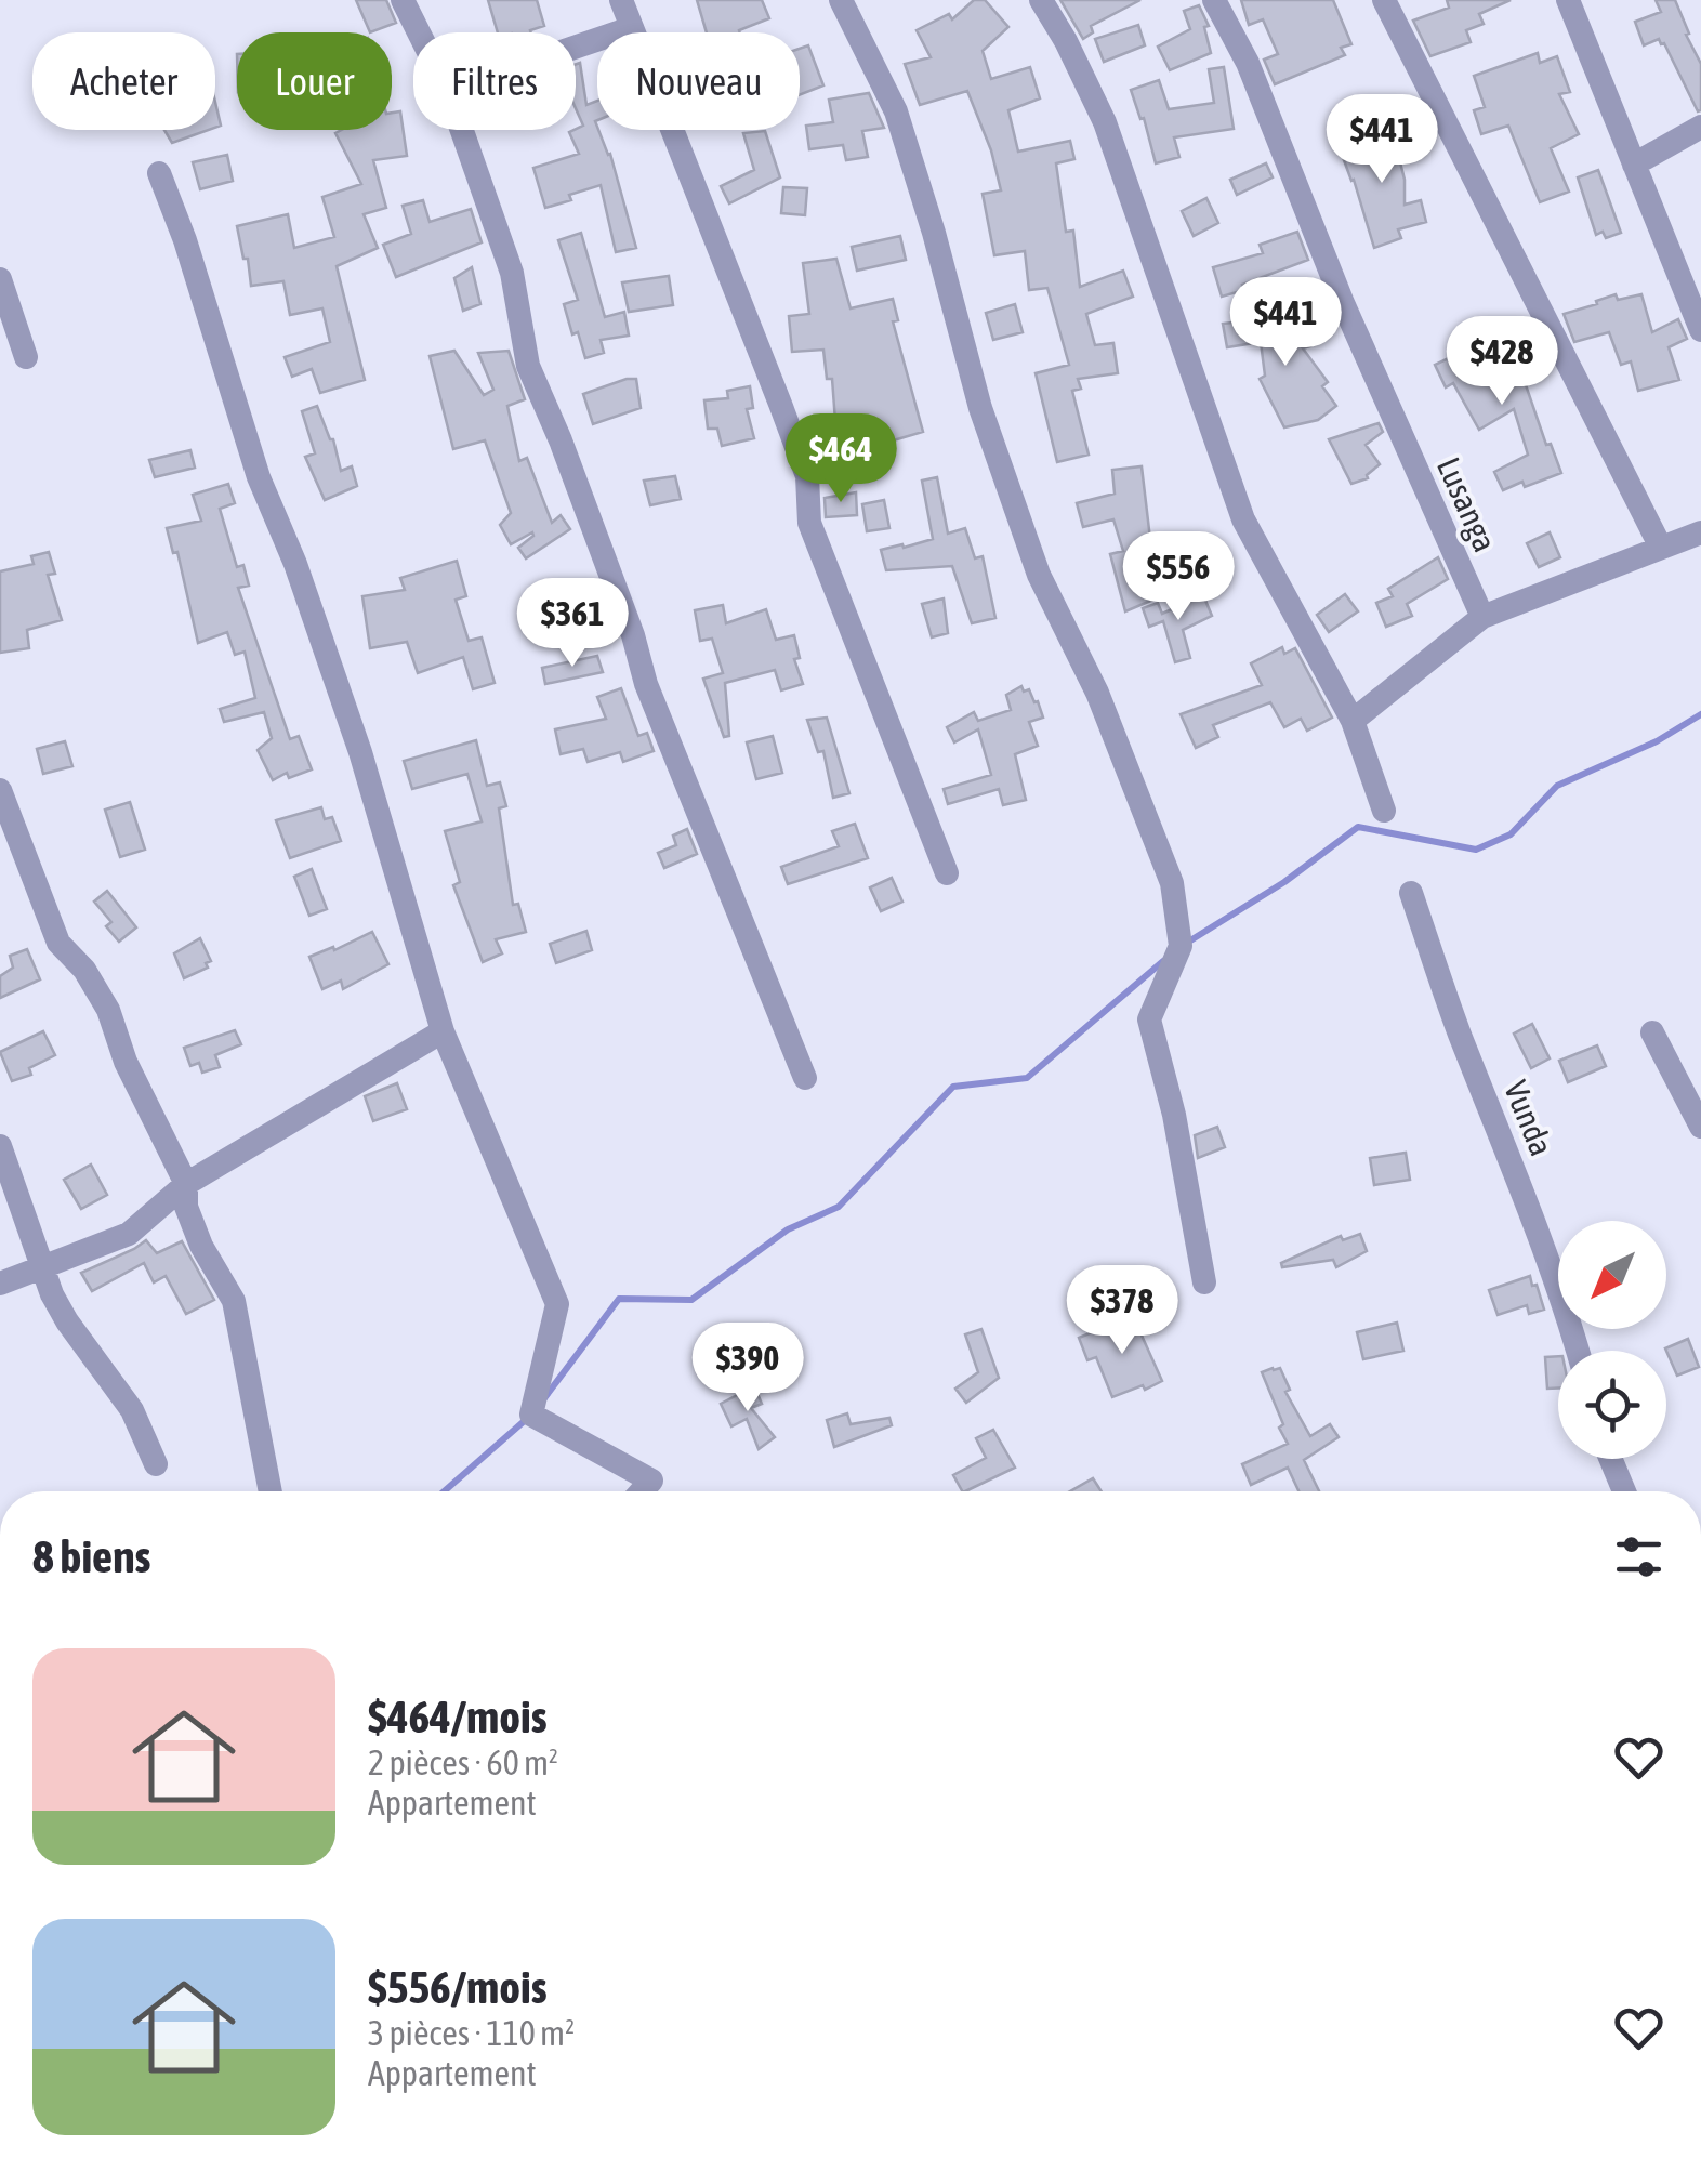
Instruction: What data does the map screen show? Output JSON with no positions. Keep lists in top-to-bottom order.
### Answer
{
  "streets": {
    "street": ["Lusanga", "Vunda"]
  },
  "north": "bottom left",
  "page": {
    "chip": [
      "Acheter",
      "Louer",
      "Filtres",
      "Nouveau"
    ],
    "price": [
      "$441",
      "$441",
      "$428",
      "$464",
      "$556",
      "$361",
      "$378",
      "$390"
    ],
    "heading": "8 biens",
    "list": [
      {
        "name": "$464/mois",
        "note": "2 pièces · 60 m² · Appartement"
      },
      {
        "name": "$556/mois",
        "note": "3 pièces · 110 m² · Appartement"
      }
    ]
  }
}
